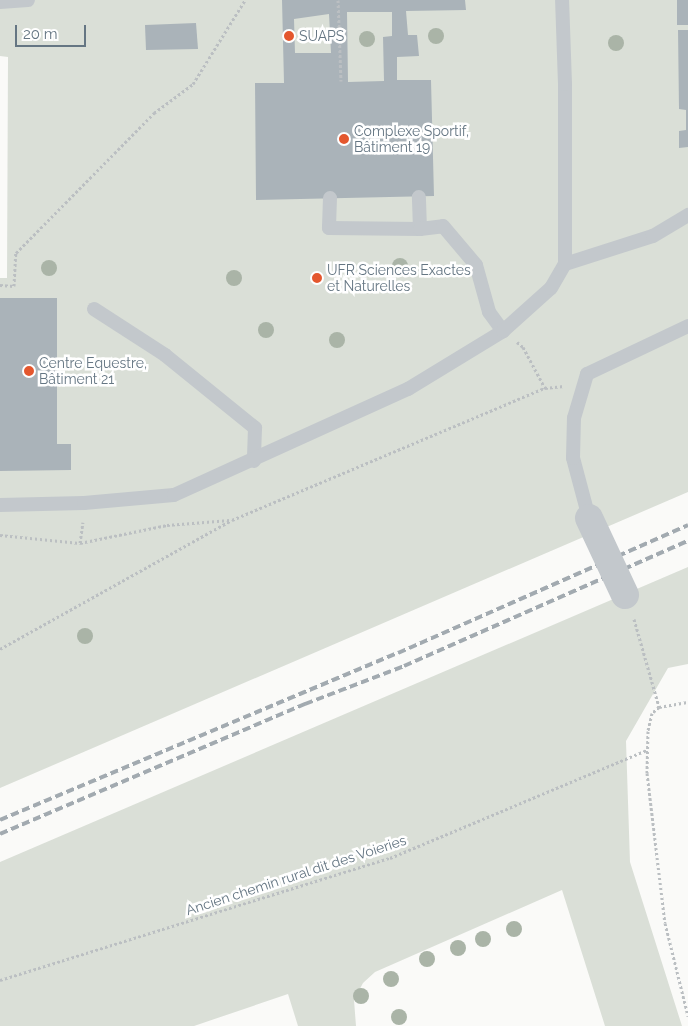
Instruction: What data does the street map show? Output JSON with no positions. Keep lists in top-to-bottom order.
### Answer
{
  "streets": {
    "path": ["Ancien chemin rural dit des Voieries"]
  },
  "places": [
    "SUAPS",
    "Complexe Sportif, Bâtiment 19",
    "UFR Sciences Exactes et Naturelles",
    "Centre Equestre, Bâtiment 21"
  ],
  "scale_bar": "20 m"
}
